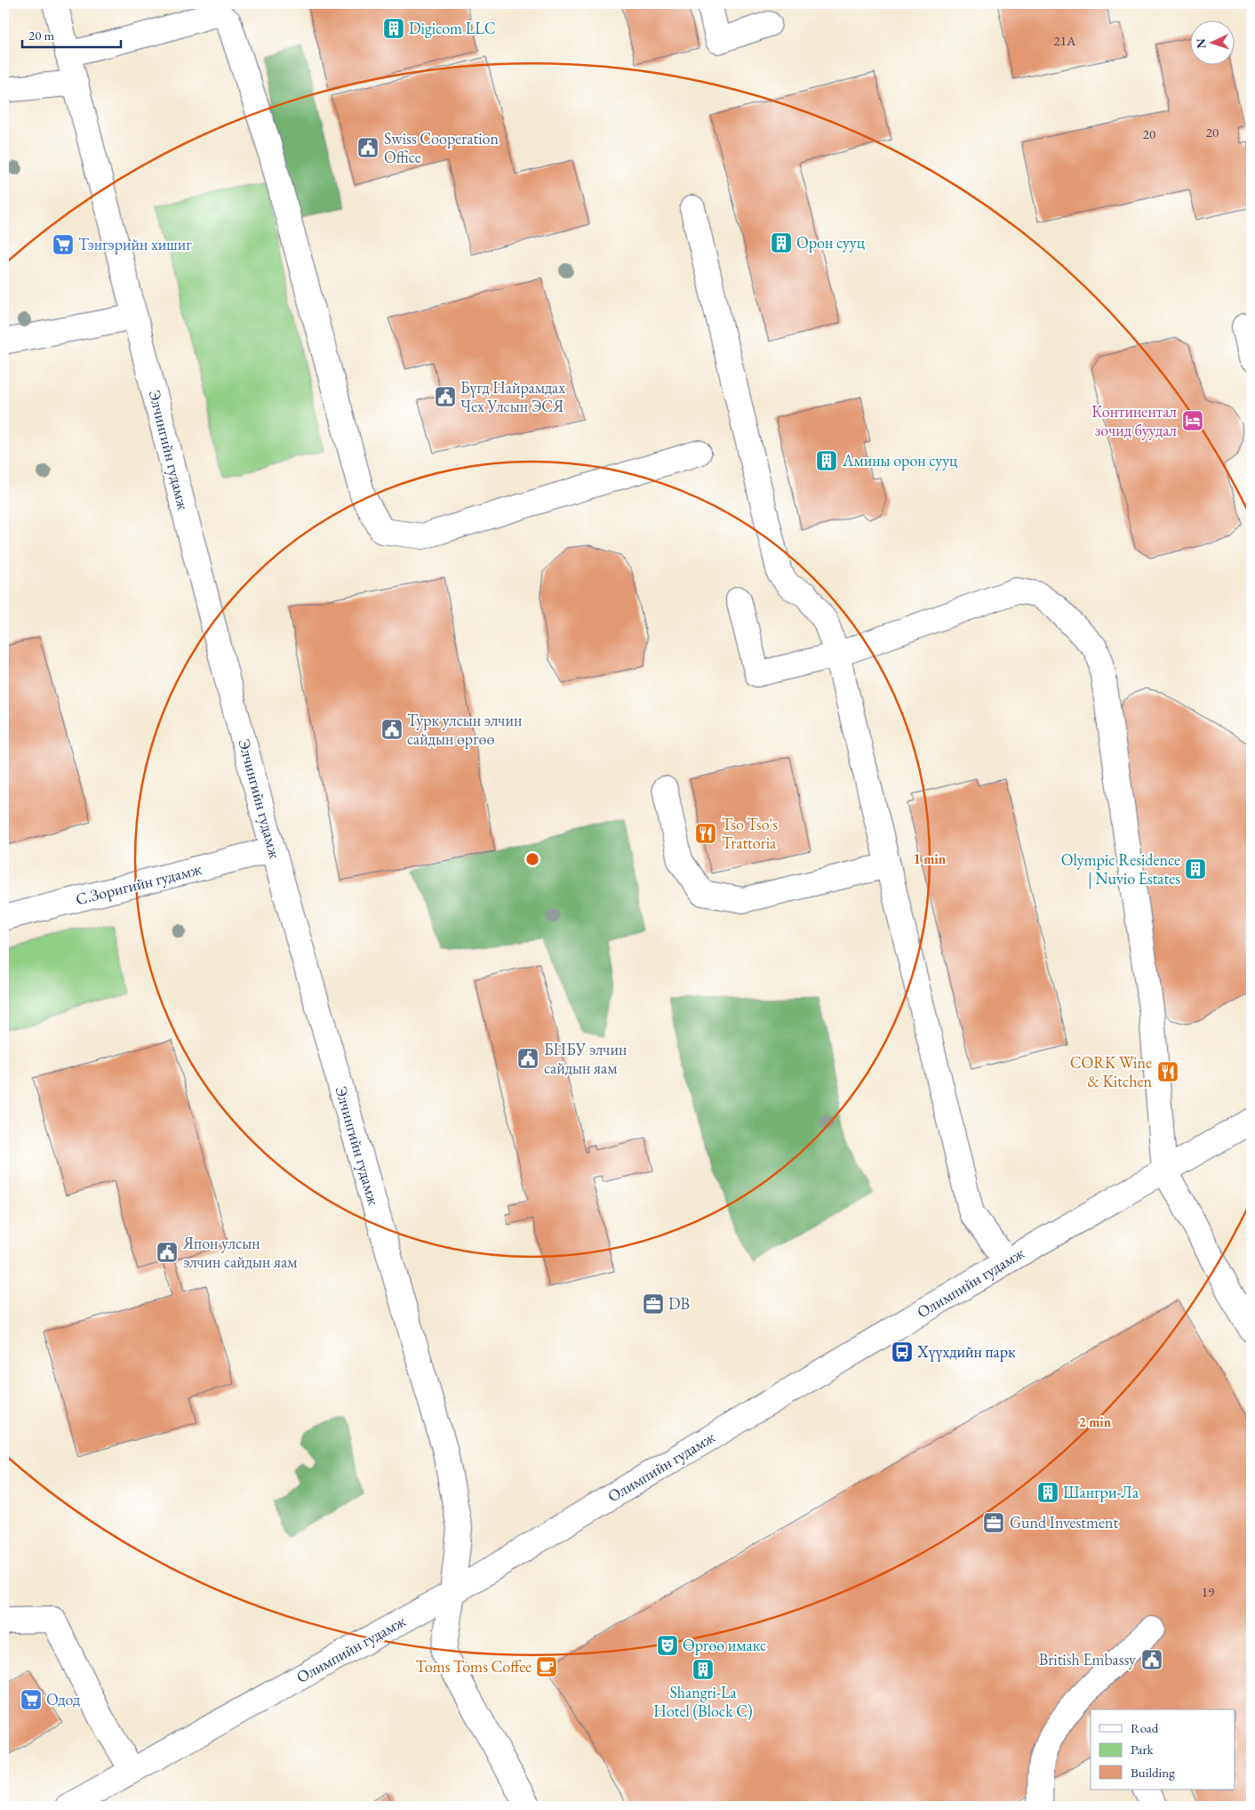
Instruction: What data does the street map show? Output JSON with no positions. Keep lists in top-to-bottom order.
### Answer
{
  "streets": {
    "street": ["Элчингийн гудамж", "С.Зоригийн гудамж", "Олимпийн гудамж"]
  },
  "crossings": [
    ["Элчингийн гудамж", "С.Зоригийн гудамж"],
    ["Элчингийн гудамж", "Олимпийн гудамж"]
  ],
  "places": {
    "building": [
      "Digicom LLC",
      "Орон сууц",
      "Амины орон сууц",
      "Olympic Residence | Nuvio Estates",
      "Шангри-Лa",
      "Shangri-La Hotel (Block C)"
    ],
    "public building": [
      "Swiss Cooperation Office",
      "Бүгд Найрамдах Чех Улсын ЭСЯ",
      "Турк улсын элчин сайдын өргөө",
      "БНБУ элчин сайдын яам",
      "Япон улсын элчин сайдын яам",
      "British Embassy"
    ],
    "supermarket": ["Тэнгэрийн хишиг", "Одод"],
    "hotel": ["Континентал зочид буудал"],
    "restaurant": ["Tso Tso's Trattoria", "CORK Wine & Kitchen"],
    "office": ["DB", "Gund Investment"],
    "bus stop": ["Хүүхдийн парк"],
    "theatre": ["Өргөө имакс"],
    "cafe": ["Toms Toms Coffee"]
  },
  "house_numbers": [
    "21A",
    "20",
    "20",
    "19"
  ],
  "legend": ["Road", "Park", "Building"],
  "scale_bar": "20 m",
  "north": "left",
  "rings": ["1 min", "2 min"]
}
